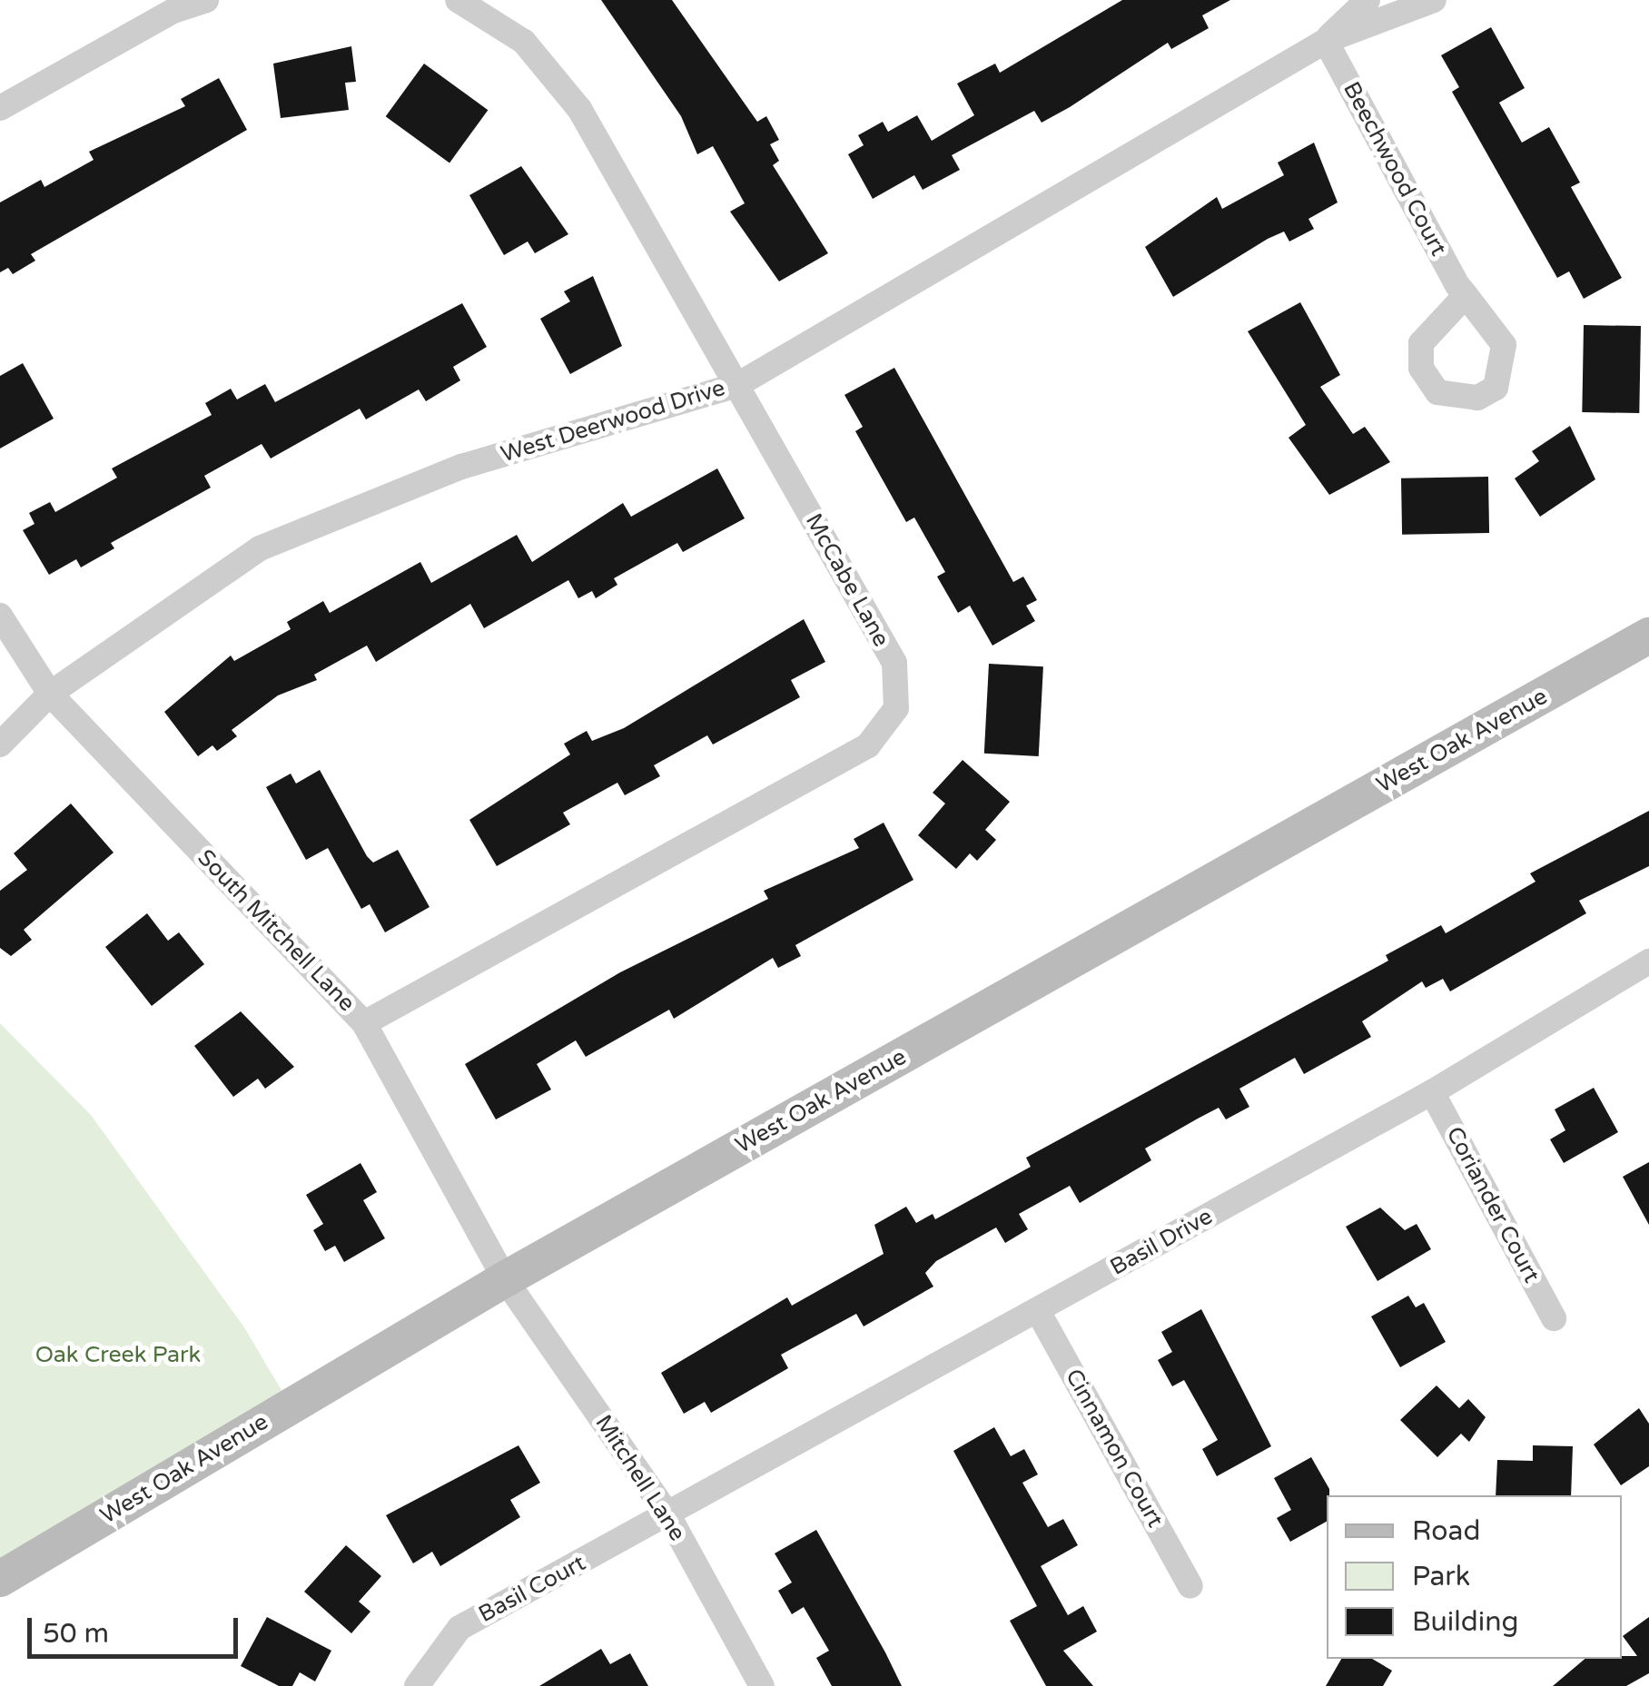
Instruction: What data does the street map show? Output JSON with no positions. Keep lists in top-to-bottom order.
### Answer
{
  "streets": {
    "street": [
      "Beechwood Court",
      "West Deerwood Drive",
      "McCabe Lane",
      "West Oak Avenue",
      "South Mitchell Lane",
      "Coriander Court",
      "Basil Drive",
      "Cinnamon Court",
      "Mitchell Lane",
      "Basil Court"
    ]
  },
  "crossings": [
    ["Beechwood Court", "West Deerwood Drive"],
    ["West Deerwood Drive", "McCabe Lane"],
    ["West Deerwood Drive", "South Mitchell Lane"],
    ["McCabe Lane", "South Mitchell Lane"],
    ["West Oak Avenue", "South Mitchell Lane"],
    ["West Oak Avenue", "Mitchell Lane"],
    ["South Mitchell Lane", "Mitchell Lane"],
    ["Coriander Court", "Basil Drive"],
    ["Basil Drive", "Cinnamon Court"],
    ["Basil Drive", "Mitchell Lane"],
    ["Basil Drive", "Basil Court"],
    ["Mitchell Lane", "Basil Court"]
  ],
  "parks": ["Oak Creek Park"],
  "legend": ["Road", "Park", "Building"],
  "scale_bar": "50 m"
}
